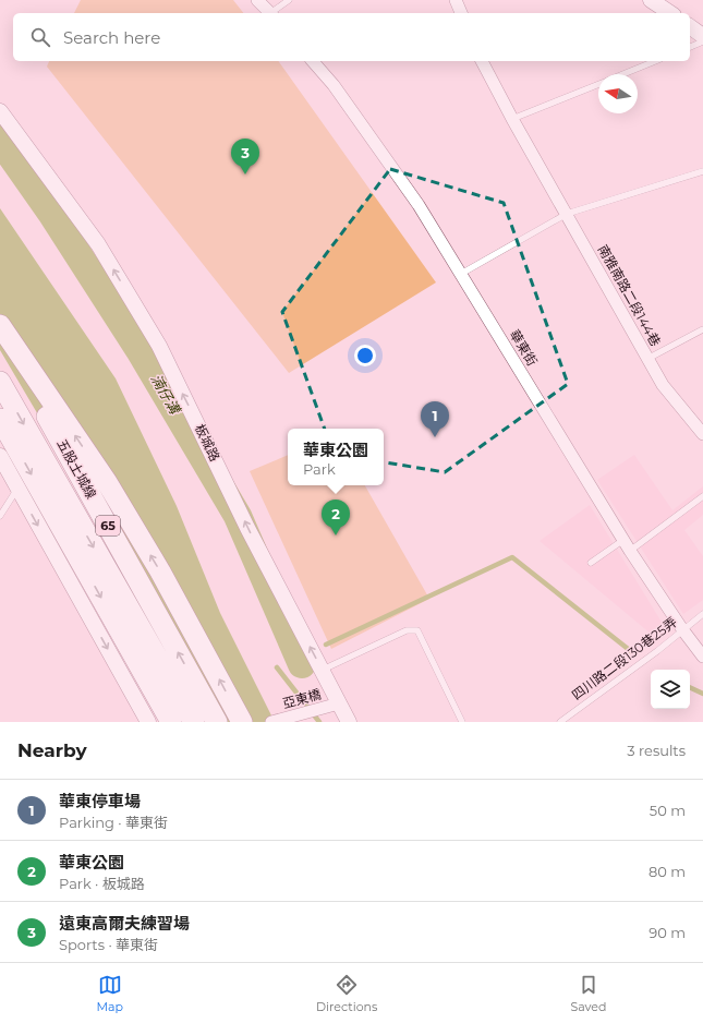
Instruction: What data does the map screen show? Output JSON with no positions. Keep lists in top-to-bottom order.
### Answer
{
  "streets": {
    "highway": ["五股土城線", "65"],
    "street": [
      "南雅南路二段144巷",
      "華東街",
      "板城路",
      "亞東橋"
    ],
    "lane": ["四川路二段130巷25弄"]
  },
  "crossings": [
    ["華東街", "四川路二段130巷25弄"],
    ["板城路", "亞東橋"]
  ],
  "one_way": ["板城路"],
  "water": ["湳仔溝"],
  "north": "left",
  "page": {
    "search": "Search here",
    "pins": ["3", "1", "2"],
    "popup": ["華東公園", "Park"],
    "heading": ["Nearby", "3 results"],
    "list": [
      {
        "mark": "1",
        "name": "華東停車場",
        "note": "Parking · 華東街",
        "value": "50 m"
      },
      {
        "mark": "2",
        "name": "華東公園",
        "note": "Park · 板城路",
        "value": "80 m"
      },
      {
        "mark": "3",
        "name": "遠東高爾夫練習場",
        "note": "Sports · 華東街",
        "value": "90 m"
      }
    ],
    "nav": ["Map", "Directions", "Saved"]
  }
}
